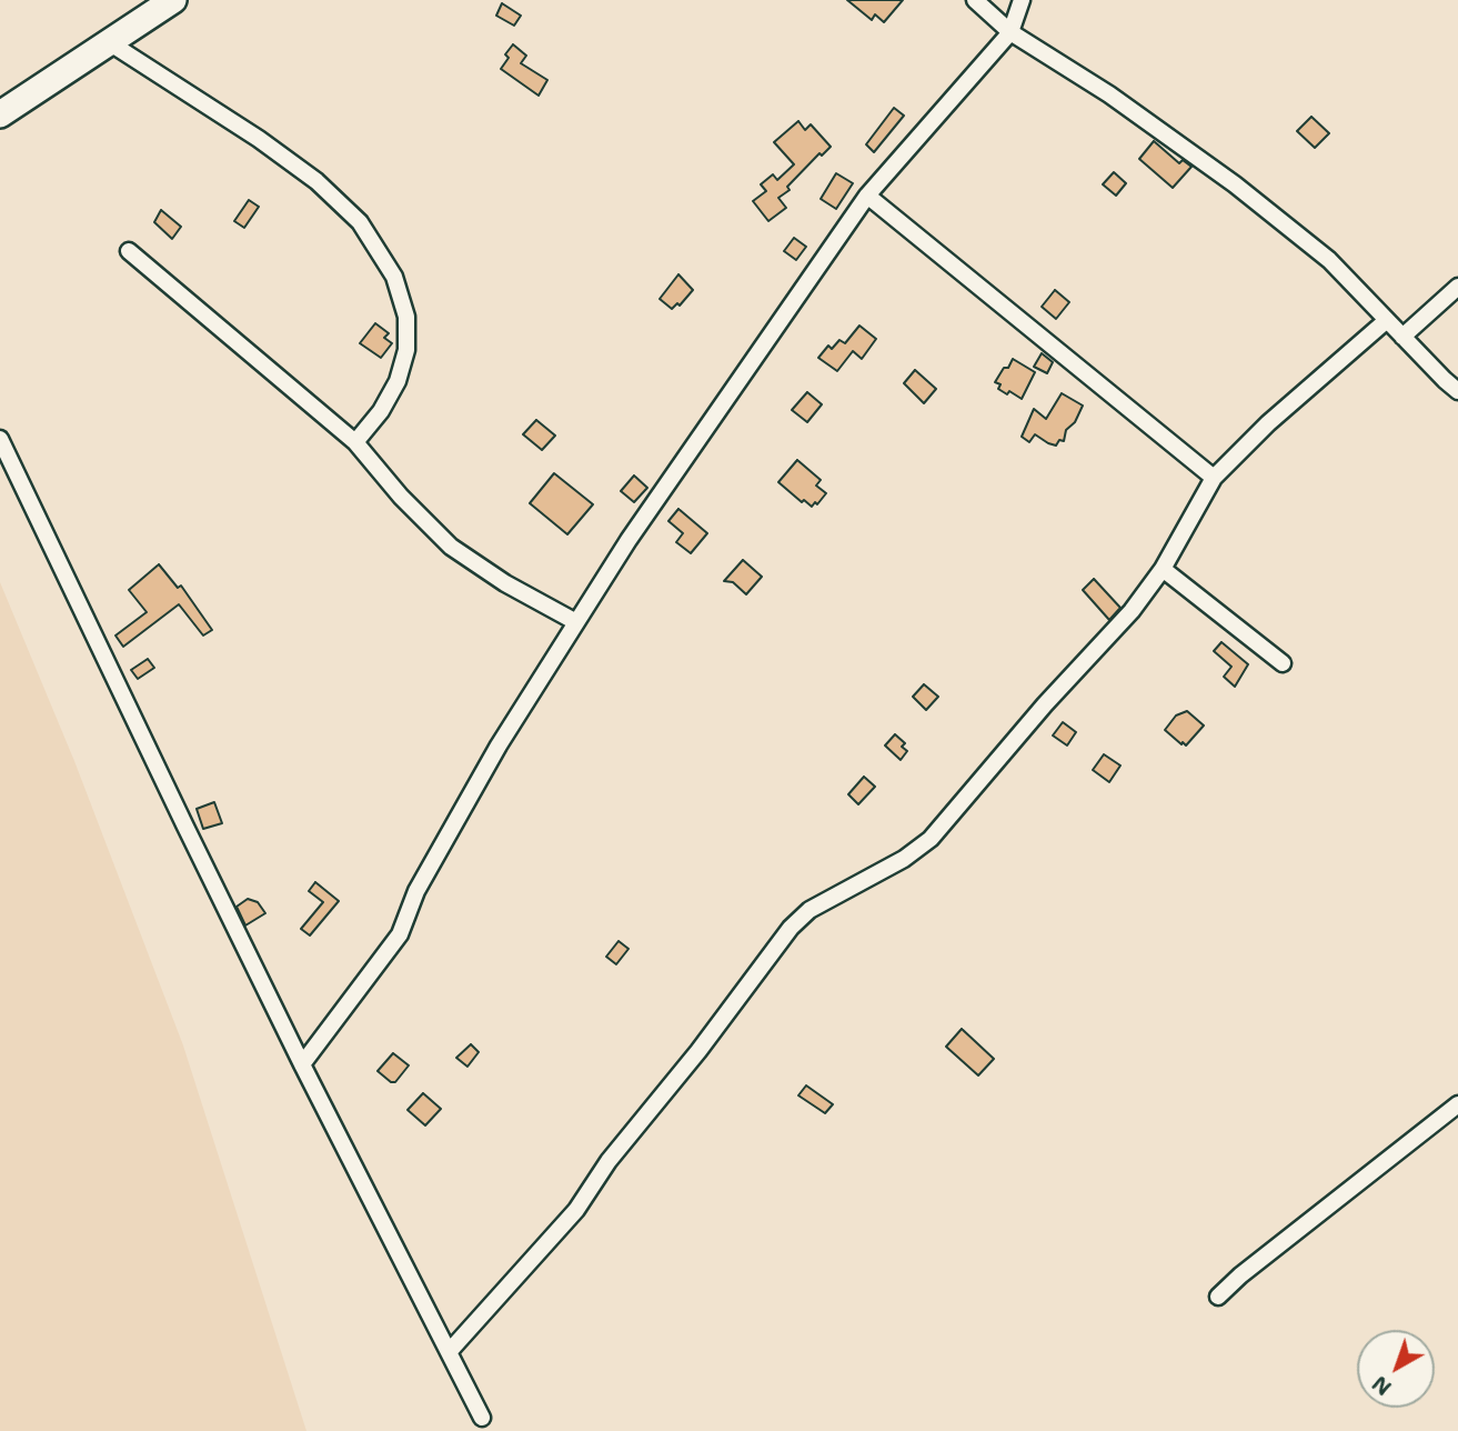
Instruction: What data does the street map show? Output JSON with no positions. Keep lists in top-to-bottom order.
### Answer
{
  "north": "bottom left"
}
